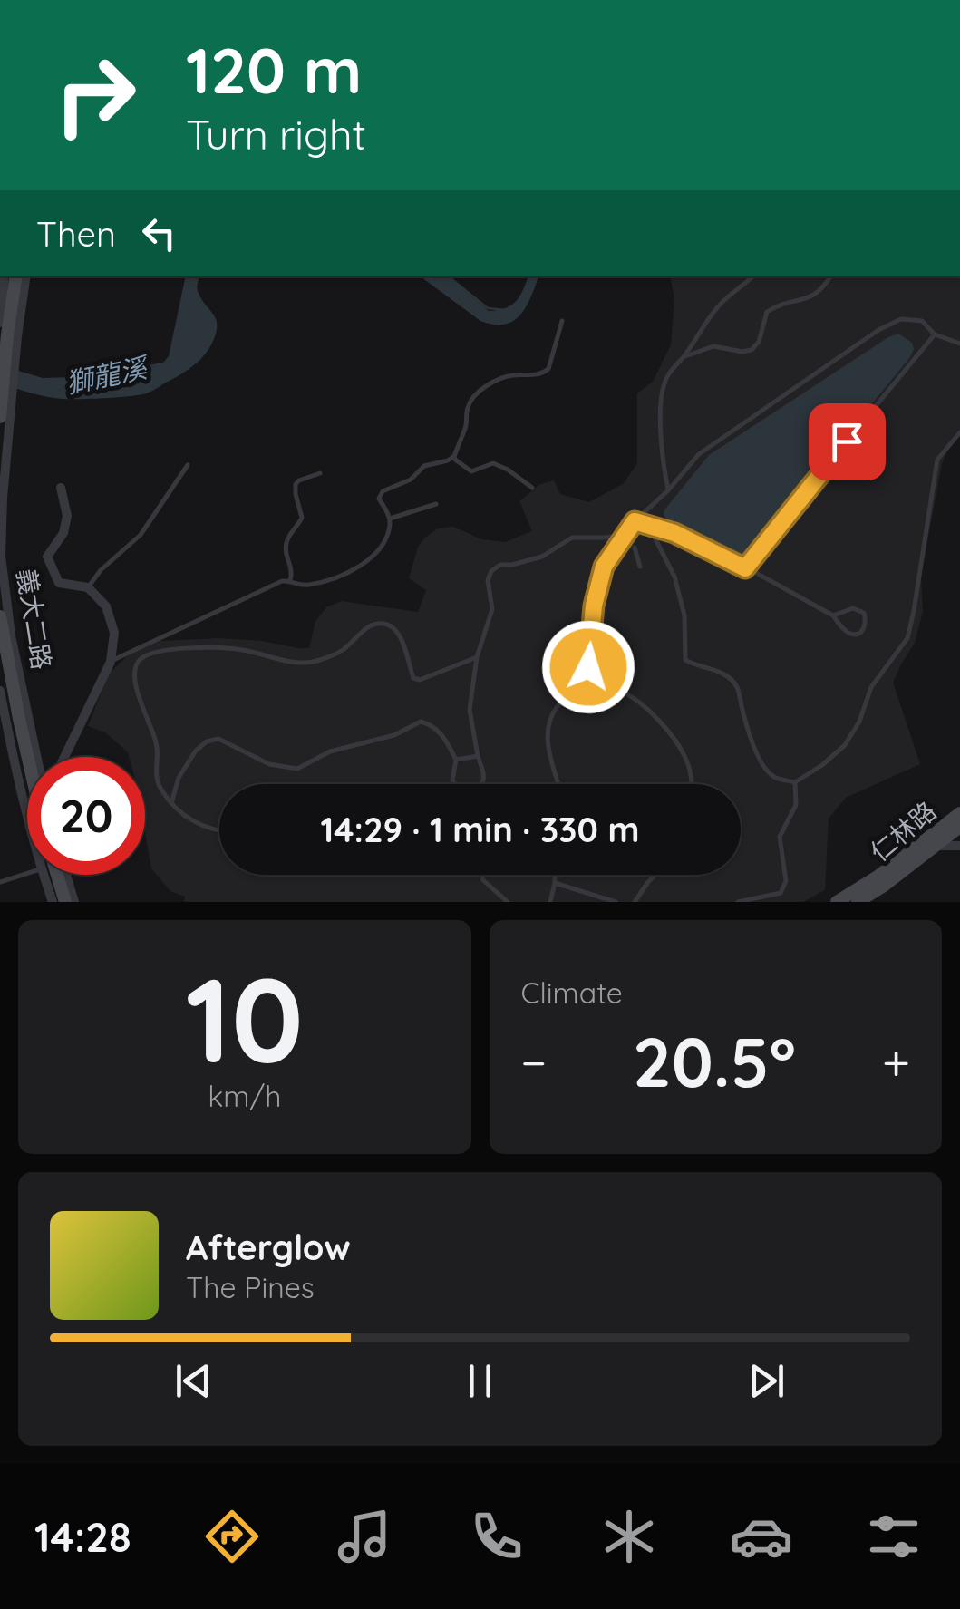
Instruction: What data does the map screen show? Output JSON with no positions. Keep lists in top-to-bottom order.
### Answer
{
  "streets": {
    "street": ["義大二路", "仁林路"]
  },
  "water": ["獅龍溪"],
  "page": {
    "turn": ["120 m", "Turn right"],
    "then": "Then",
    "limit": "20",
    "trip": "14:29 · 1 min · 330 m",
    "tile": [
      ["10", "km/h"],
      "Climate"
    ],
    "heat": ["−", "20.5°", "+"],
    "song": ["Afterglow", "The Pines"],
    "tabs": "14:28"
  }
}
